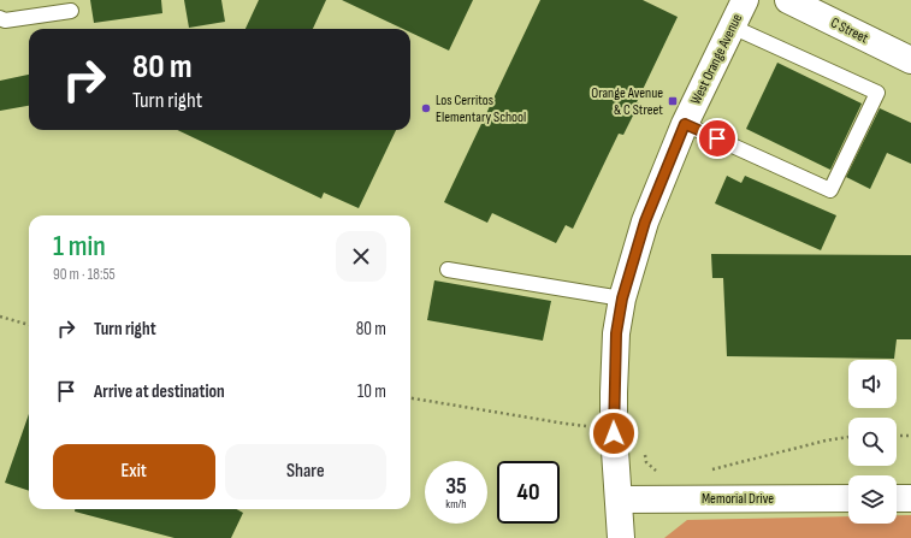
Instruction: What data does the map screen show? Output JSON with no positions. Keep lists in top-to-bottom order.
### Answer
{
  "streets": {
    "street": ["C Street", "West Orange Avenue", "Memorial Drive"]
  },
  "crossings": [
    ["West Orange Avenue", "Memorial Drive"]
  ],
  "places": {
    "transit": ["Orange Avenue & C Street"],
    "other": ["Los Cerritos Elementary School"]
  },
  "page": {
    "turn": ["80 m", "Turn right"],
    "heading": ["1 min", "90 m · 18:55"],
    "list": [
      {
        "name": "Turn right",
        "value": "80 m"
      },
      {
        "name": "Arrive at destination",
        "value": "10 m"
      }
    ],
    "buttons": ["Exit", "Share"],
    "speed": "35 km/h",
    "limit": "40"
  }
}
